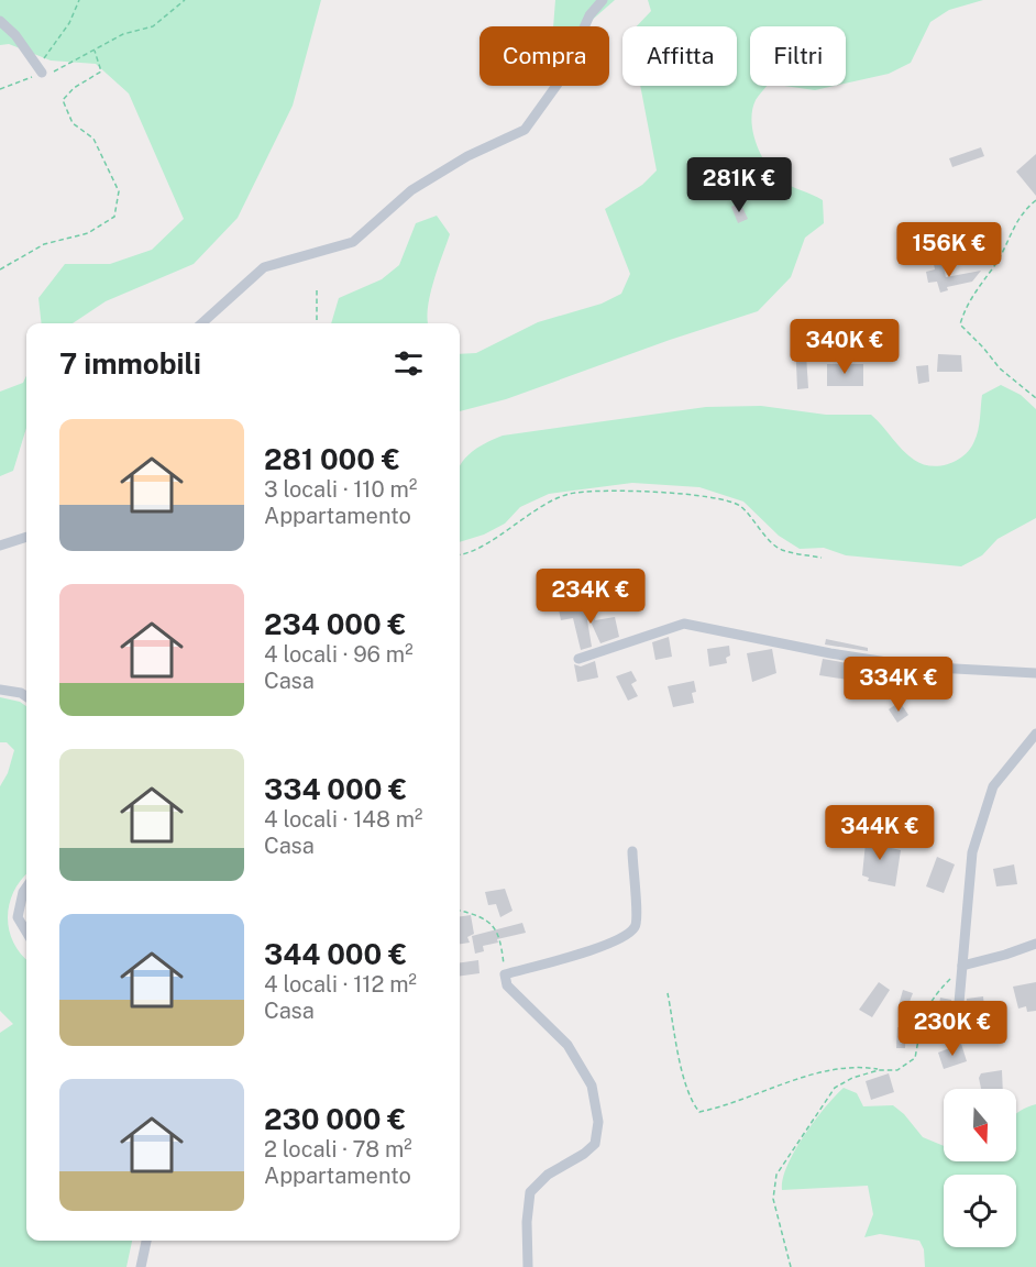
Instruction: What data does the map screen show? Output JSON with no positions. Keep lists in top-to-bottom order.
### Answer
{
  "north": "bottom",
  "page": {
    "chip": ["Compra", "Affitta", "Filtri"],
    "price": [
      "281K €",
      "156K €",
      "340K €",
      "234K €",
      "334K €",
      "344K €",
      "230K €"
    ],
    "heading": "7 immobili",
    "list": [
      {
        "name": "281 000 €",
        "note": "3 locali · 110 m² · Appartamento"
      },
      {
        "name": "234 000 €",
        "note": "4 locali · 96 m² · Casa"
      },
      {
        "name": "334 000 €",
        "note": "4 locali · 148 m² · Casa"
      },
      {
        "name": "344 000 €",
        "note": "4 locali · 112 m² · Casa"
      },
      {
        "name": "230 000 €",
        "note": "2 locali · 78 m² · Appartamento"
      }
    ]
  }
}
